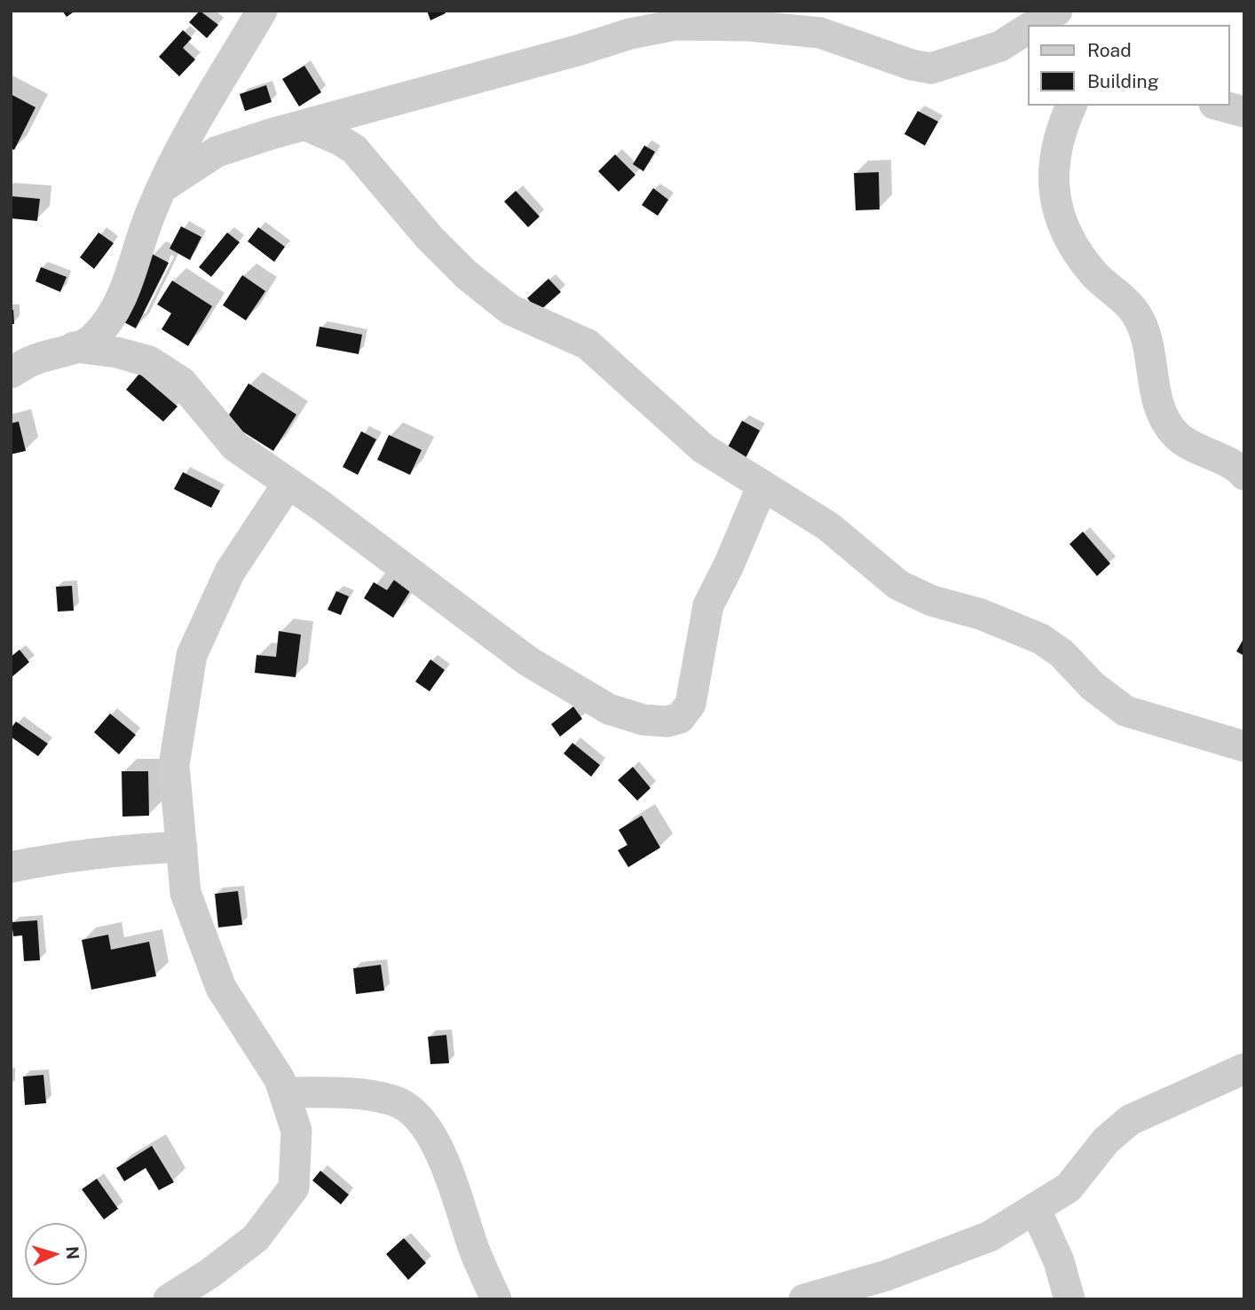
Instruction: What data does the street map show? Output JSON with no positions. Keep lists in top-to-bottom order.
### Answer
{
  "legend": ["Road", "Building"],
  "north": "right"
}
